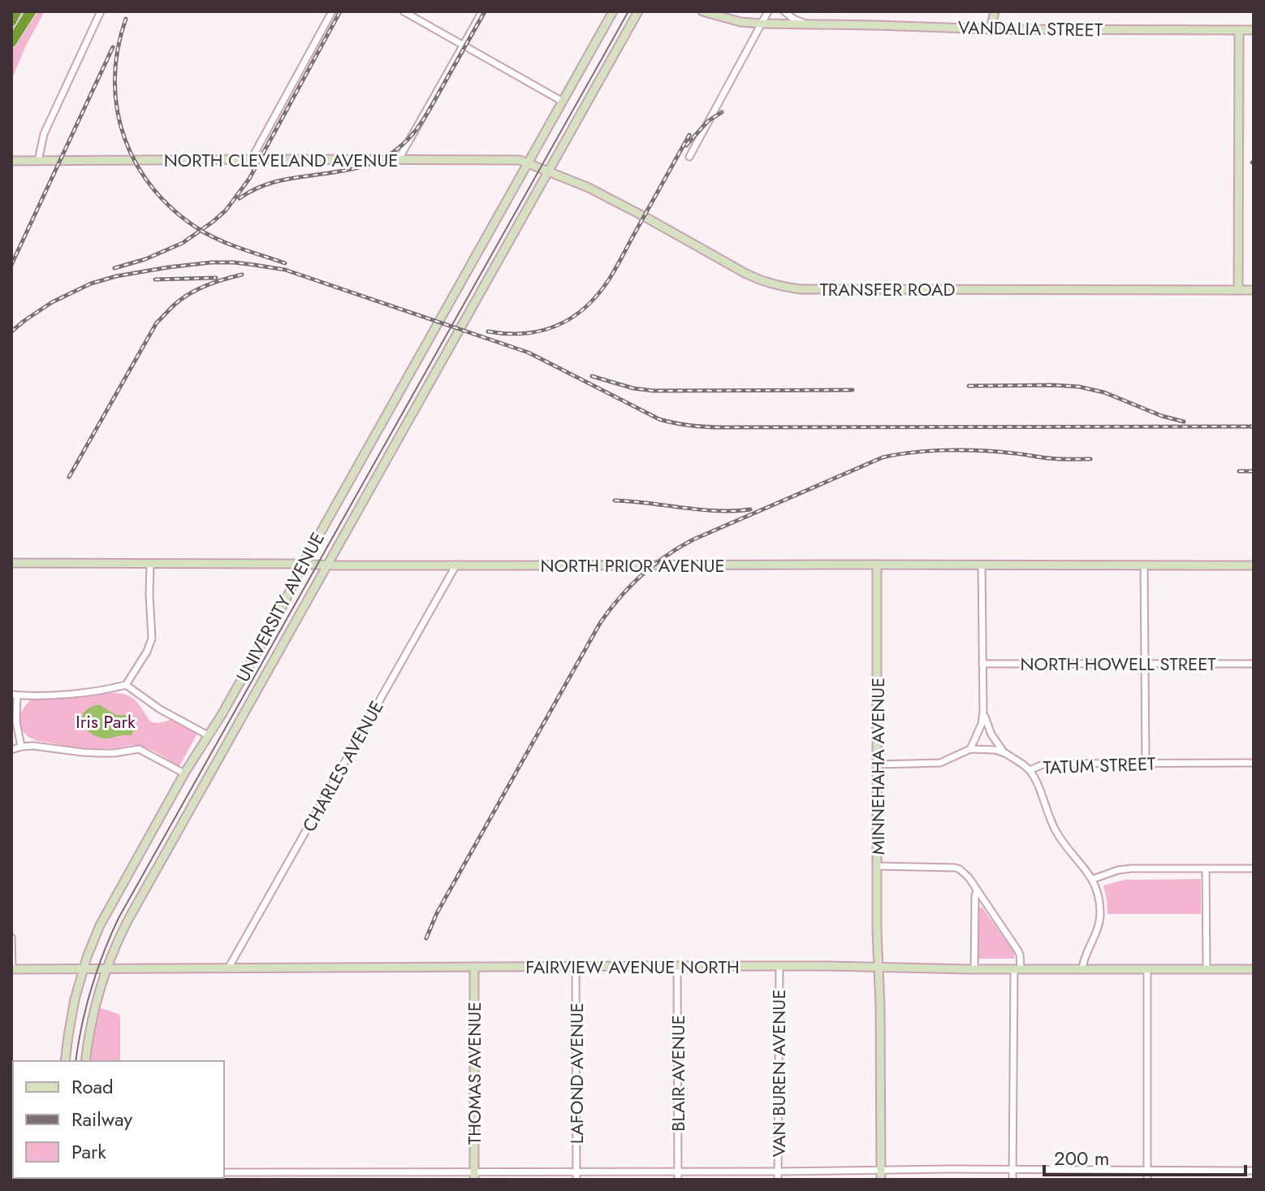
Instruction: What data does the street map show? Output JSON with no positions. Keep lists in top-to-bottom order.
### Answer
{
  "streets": {
    "street": [
      "VANDALIA STREET",
      "NORTH CLEVELAND AVENUE",
      "TRANSFER ROAD",
      "NORTH PRIOR AVENUE",
      "UNIVERSITY AVENUE",
      "NORTH HOWELL STREET",
      "TATUM STREET",
      "CHARLES AVENUE",
      "MINNEHAHA AVENUE",
      "FAIRVIEW AVENUE NORTH",
      "THOMAS AVENUE",
      "LAFOND AVENUE",
      "BLAIR AVENUE",
      "VAN BUREN AVENUE"
    ]
  },
  "crossings": [
    ["NORTH CLEVELAND AVENUE", "TRANSFER ROAD"],
    ["NORTH CLEVELAND AVENUE", "UNIVERSITY AVENUE"],
    ["TRANSFER ROAD", "UNIVERSITY AVENUE"],
    ["NORTH PRIOR AVENUE", "UNIVERSITY AVENUE"],
    ["NORTH PRIOR AVENUE", "CHARLES AVENUE"],
    ["NORTH PRIOR AVENUE", "MINNEHAHA AVENUE"],
    ["UNIVERSITY AVENUE", "FAIRVIEW AVENUE NORTH"],
    ["TATUM STREET", "MINNEHAHA AVENUE"],
    ["CHARLES AVENUE", "FAIRVIEW AVENUE NORTH"],
    ["MINNEHAHA AVENUE", "FAIRVIEW AVENUE NORTH"],
    ["FAIRVIEW AVENUE NORTH", "THOMAS AVENUE"],
    ["FAIRVIEW AVENUE NORTH", "LAFOND AVENUE"],
    ["FAIRVIEW AVENUE NORTH", "BLAIR AVENUE"],
    ["FAIRVIEW AVENUE NORTH", "VAN BUREN AVENUE"]
  ],
  "parks": ["Iris Park"],
  "legend": ["Road", "Railway", "Park"],
  "scale_bar": "200 m"
}
